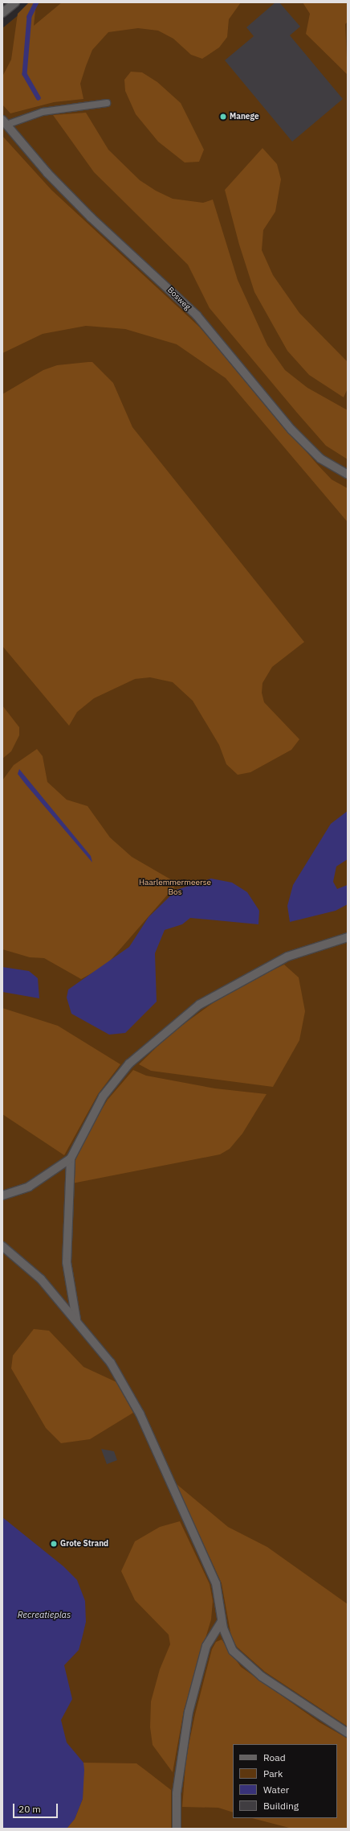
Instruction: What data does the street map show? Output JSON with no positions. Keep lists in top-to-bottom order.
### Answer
{
  "streets": {
    "street": ["Bosweg"]
  },
  "water": ["Recreatieplas"],
  "parks": ["Haarlemmermeerse Bos"],
  "places": ["Manege", "Grote Strand"],
  "legend": [
    "Road",
    "Park",
    "Water",
    "Building"
  ],
  "scale_bar": "20 m"
}
